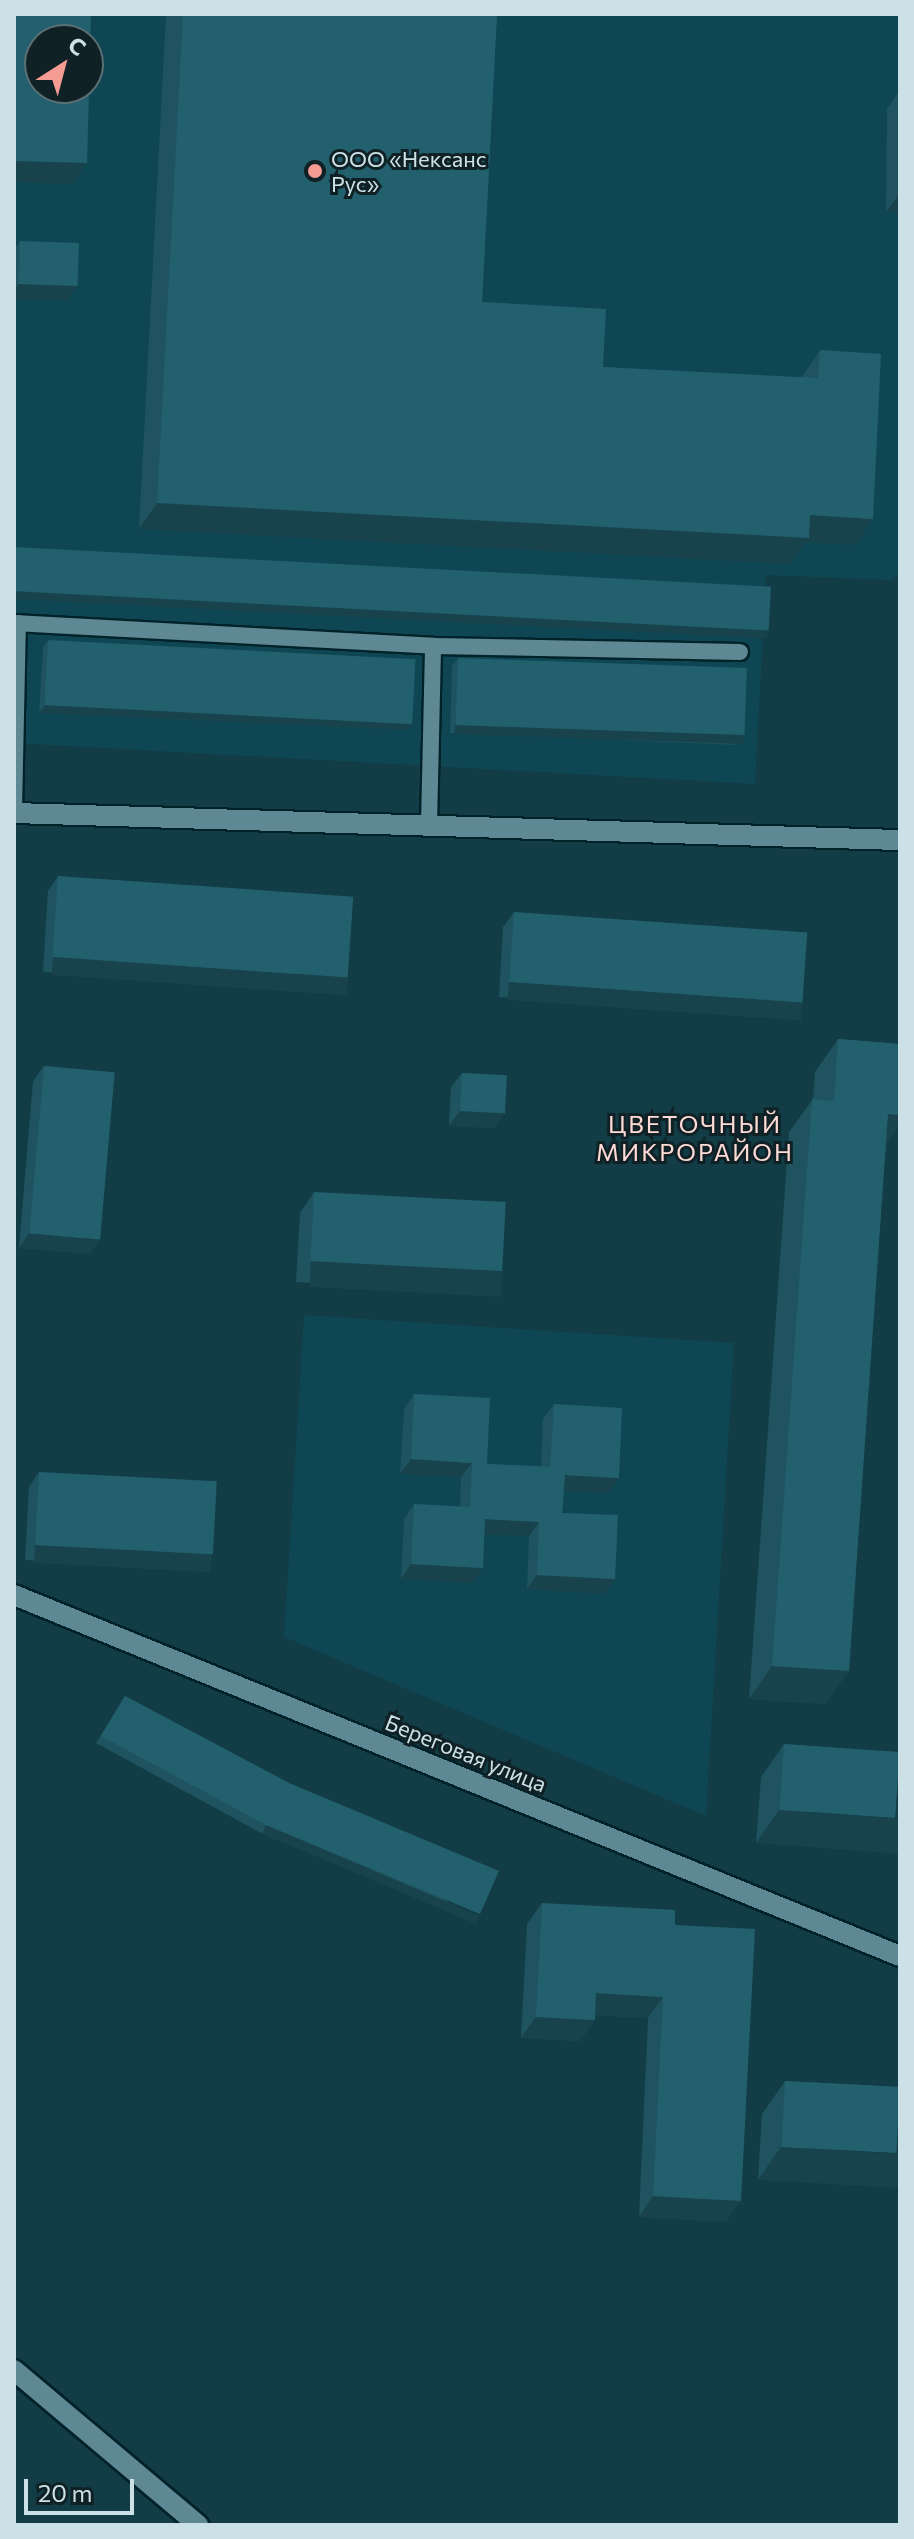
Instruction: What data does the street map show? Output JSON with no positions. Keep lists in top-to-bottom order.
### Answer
{
  "streets": {
    "street": ["Береговая улица"]
  },
  "districts": ["ЦВЕТОЧНЫЙ МИКРОРАЙОН"],
  "places": ["ООО «Нексанс Рус»"],
  "scale_bar": "20 m",
  "north": "top right"
}
